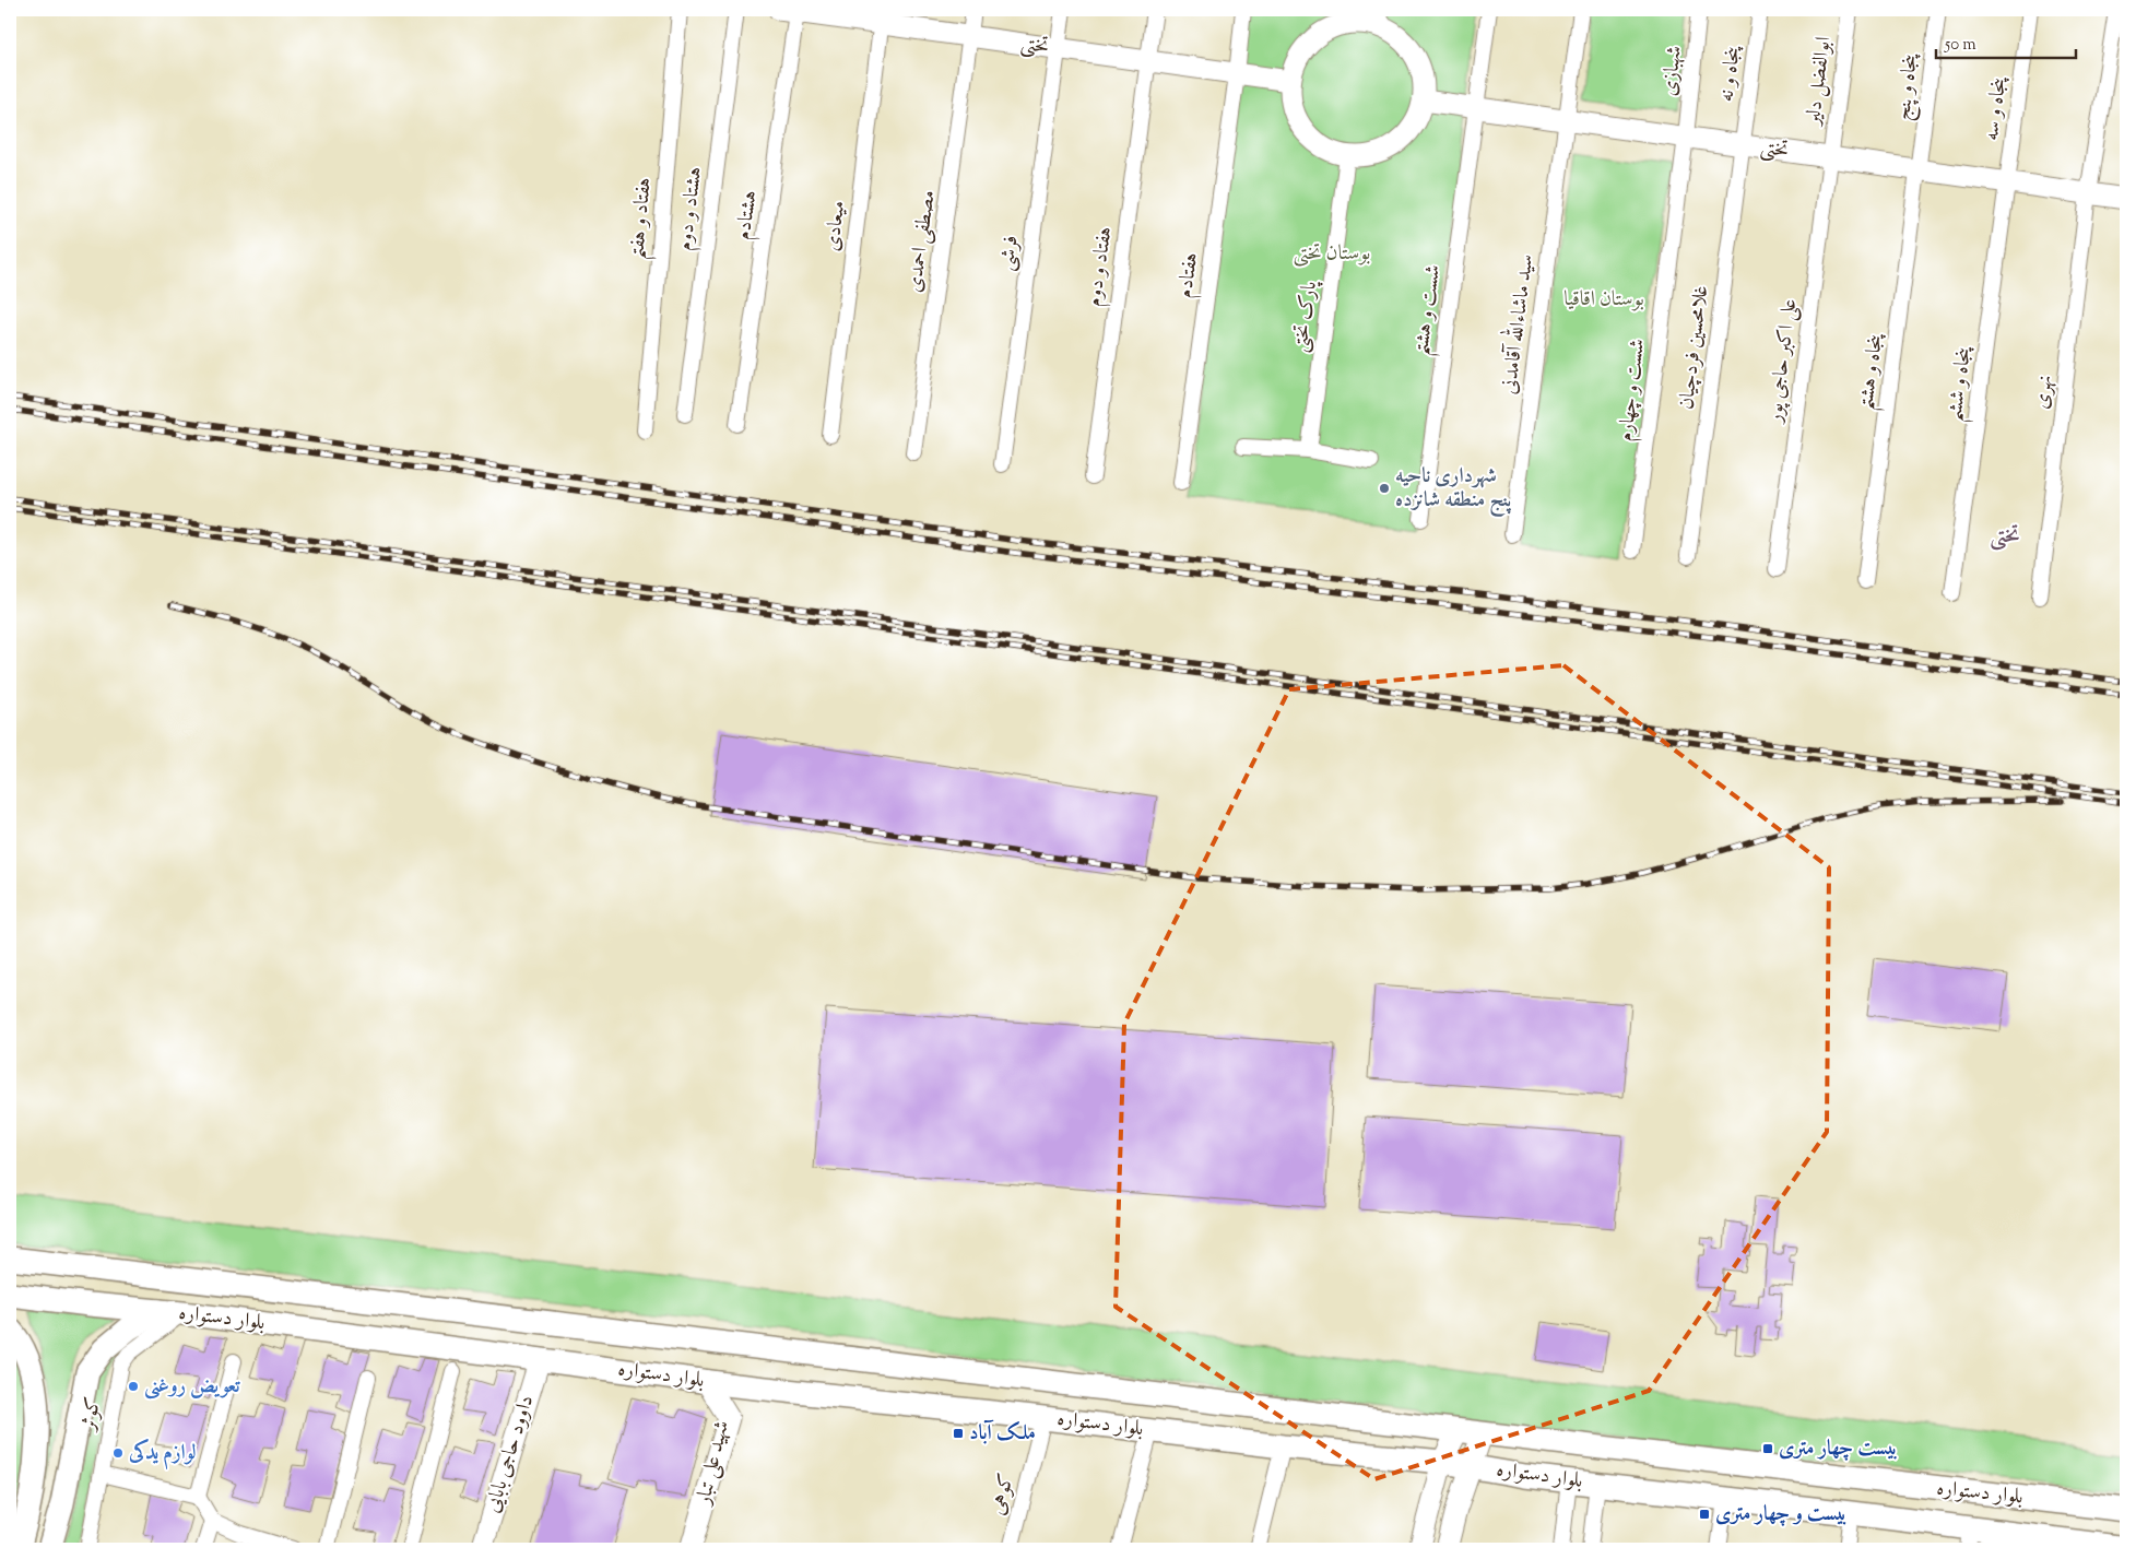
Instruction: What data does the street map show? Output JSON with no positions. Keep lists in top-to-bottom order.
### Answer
{
  "streets": {
    "main road": [
      "تختی",
      "بلوار دستواره",
      "داوود حاجی بابایی",
      "شهید علی تبار"
    ],
    "street": [
      "شهبازی",
      "پنجاه و نه",
      "ابوالفضل دلیر",
      "پنجاه و پنج",
      "پنجاه و سه",
      "هشتاد و دوم",
      "هشتادم",
      "هفتاد و هفتم",
      "میعادی",
      "مصطفی احمدی",
      "فرشی",
      "هفتاد و دوم",
      "هفتادم",
      "شست و هشتم",
      "پارک تختی",
      "سید ماشاءالله آقامدنی",
      "غلامحسین فردچیان",
      "علی اکبر حاجی پور",
      "پنجاه و هشتم",
      "پنجاه و ششم",
      "شست و چهارم",
      "نهری",
      "کوثر",
      "کوهی"
    ]
  },
  "crossings": [
    ["تختی", "شهبازی"],
    ["تختی", "پنجاه و نه"],
    ["تختی", "ابوالفضل دلیر"],
    ["تختی", "پنجاه و پنج"],
    ["تختی", "پنجاه و سه"],
    ["تختی", "هشتادم"],
    ["تختی", "میعادی"],
    ["تختی", "مصطفی احمدی"],
    ["تختی", "فرشی"],
    ["تختی", "هفتاد و دوم"],
    ["تختی", "هفتادم"],
    ["تختی", "شست و هشتم"],
    ["تختی", "پارک تختی"],
    ["تختی", "سید ماشاءالله آقامدنی"],
    ["تختی", "غلامحسین فردچیان"],
    ["تختی", "علی اکبر حاجی پور"],
    ["تختی", "پنجاه و هشتم"],
    ["تختی", "پنجاه و ششم"],
    ["تختی", "شست و چهارم"],
    ["تختی", "نهری"],
    ["شهبازی", "شست و چهارم"],
    ["پنجاه و نه", "غلامحسین فردچیان"],
    ["ابوالفضل دلیر", "علی اکبر حاجی پور"],
    ["پنجاه و پنج", "پنجاه و هشتم"],
    ["پنجاه و سه", "پنجاه و ششم"],
    ["بلوار دستواره", "کوثر"],
    ["بلوار دستواره", "داوود حاجی بابایی"],
    ["بلوار دستواره", "شهید علی تبار"],
    ["بلوار دستواره", "کوهی"]
  ],
  "districts": ["تختی"],
  "parks": ["بوستان تختی", "بوستان اقاقیا"],
  "places": {
    "other": ["شهرداری ناحیه پنج منطقه شانزده", "تعویض روغنی", "لوازم یدکی"],
    "transit": ["ملک آباد", "بیست چهار متری", "بیست و چهار متری"]
  },
  "scale_bar": "50 m"
}
